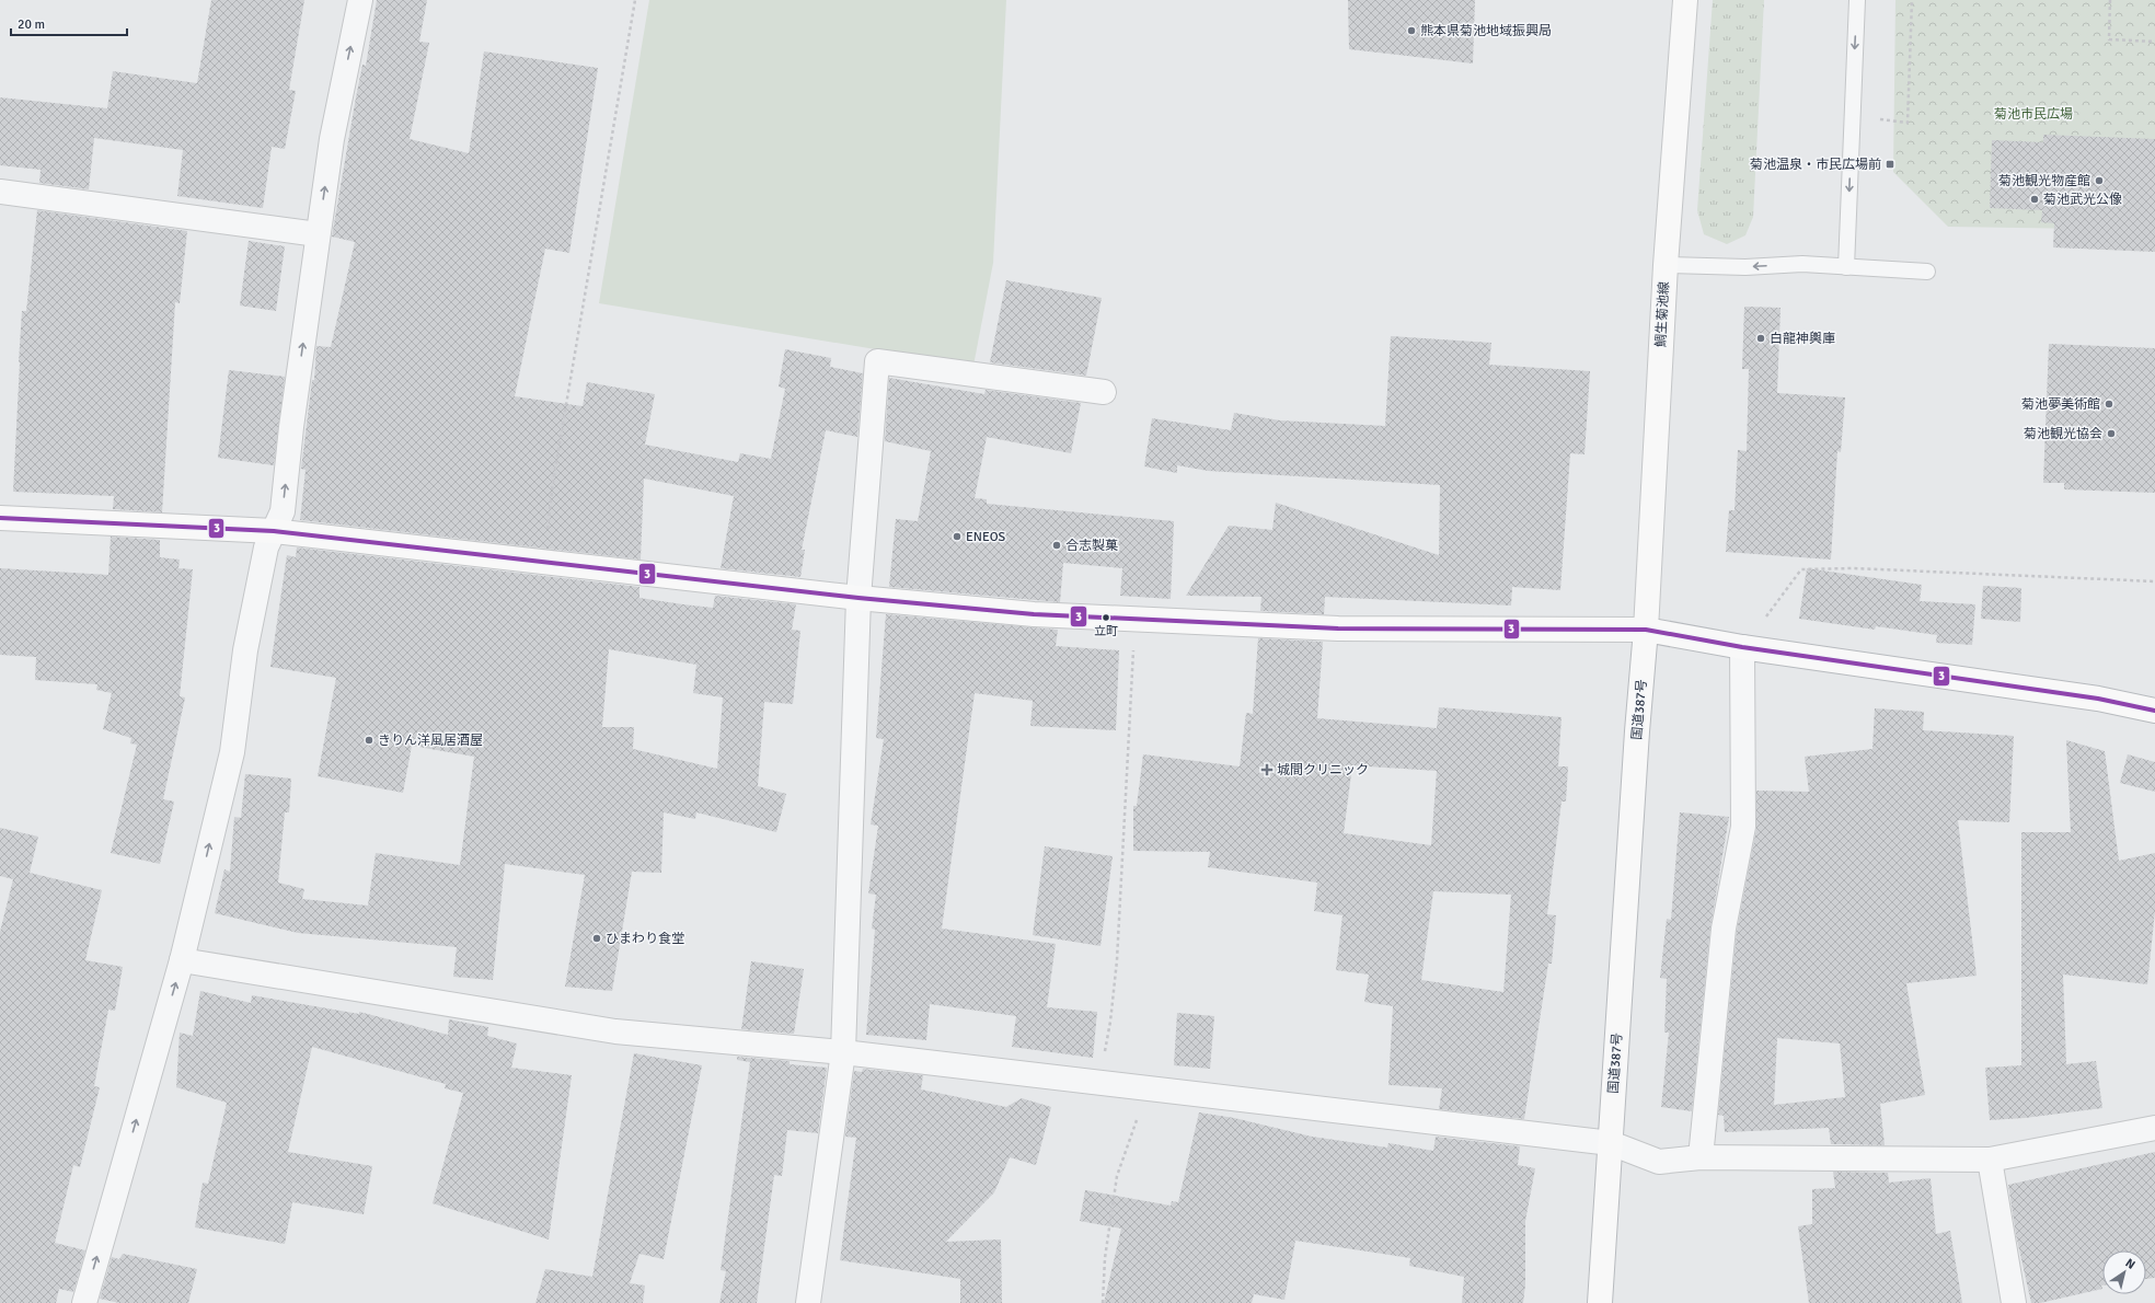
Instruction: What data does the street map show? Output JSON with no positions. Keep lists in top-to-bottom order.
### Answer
{
  "streets": {
    "main road": ["鯛生菊池線", "国道387号"]
  },
  "crossings": [
    ["鯛生菊池線", "国道387号"]
  ],
  "parks": ["菊池市民広場"],
  "places": {
    "other": [
      "熊本県菊池地域振興局",
      "菊池観光物産館",
      "菊池武光公像",
      "白龍神輿庫",
      "菊池夢美術館",
      "菊池観光協会",
      "ENEOS",
      "合志製菓",
      "立町",
      "きりん洋風居酒屋",
      "ひまわり食堂"
    ],
    "transit": ["菊池温泉・市民広場前"],
    "health": ["城間クリニック"]
  },
  "lines": ["transit line 3"],
  "scale_bar": "20 m",
  "north": "top right"
}
